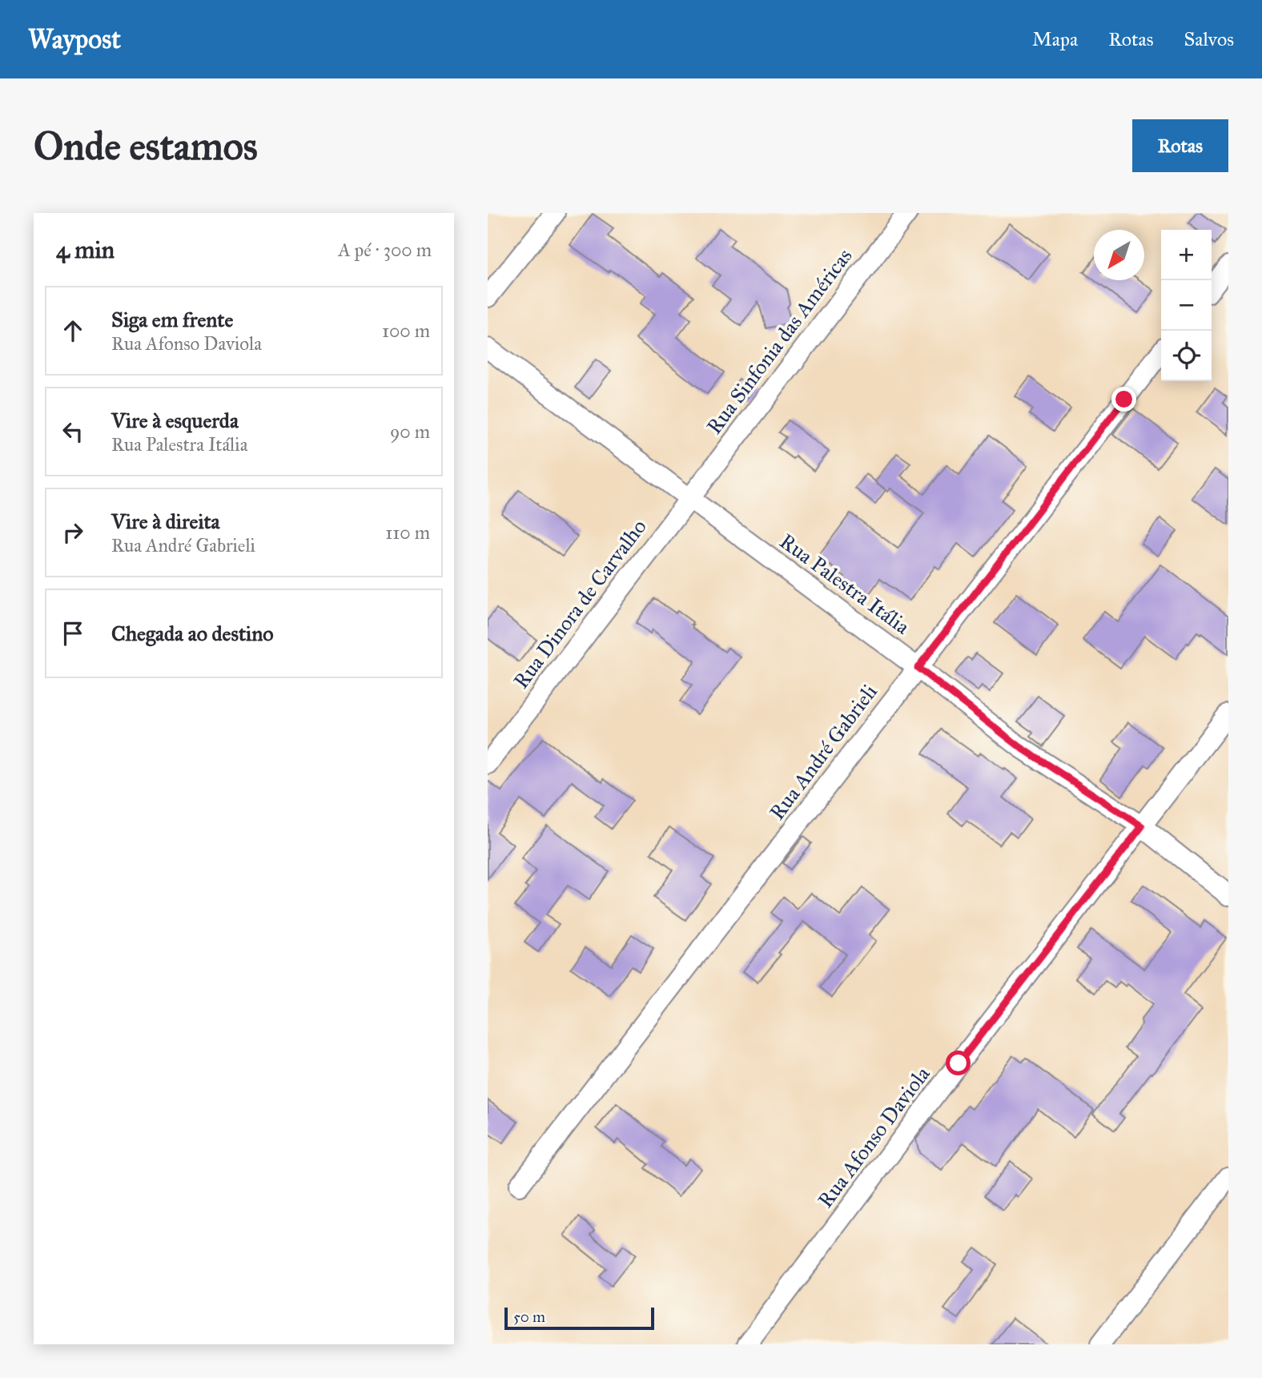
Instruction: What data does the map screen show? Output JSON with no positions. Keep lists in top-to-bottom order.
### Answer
{
  "streets": {
    "street": [
      "Rua Sinfonia das Américas",
      "Rua Palestra Itália",
      "Rua Dinora de Carvalho",
      "Rua André Gabrieli",
      "Rua Afonso Daviola"
    ]
  },
  "crossings": [
    ["Rua Sinfonia das Américas", "Rua Palestra Itália"],
    ["Rua Sinfonia das Américas", "Rua Dinora de Carvalho"],
    ["Rua Palestra Itália", "Rua Dinora de Carvalho"],
    ["Rua Palestra Itália", "Rua André Gabrieli"],
    ["Rua Palestra Itália", "Rua Afonso Daviola"]
  ],
  "scale_bar": "50 m",
  "north": "bottom left",
  "page": {
    "header": "Waypost",
    "nav": ["Mapa", "Rotas", "Salvos"],
    "buttons": "Rotas",
    "title": "Onde estamos",
    "heading": ["4 min", "A pé · 300 m"],
    "map_buttons": ["+", "−"],
    "list": [
      ["Siga em frente", "Rua Afonso Daviola", "100 m"],
      ["Vire à esquerda", "Rua Palestra Itália", "90 m"],
      ["Vire à direita", "Rua André Gabrieli", "110 m"],
      "Chegada ao destino"
    ],
    "scale": "50 m"
  }
}
